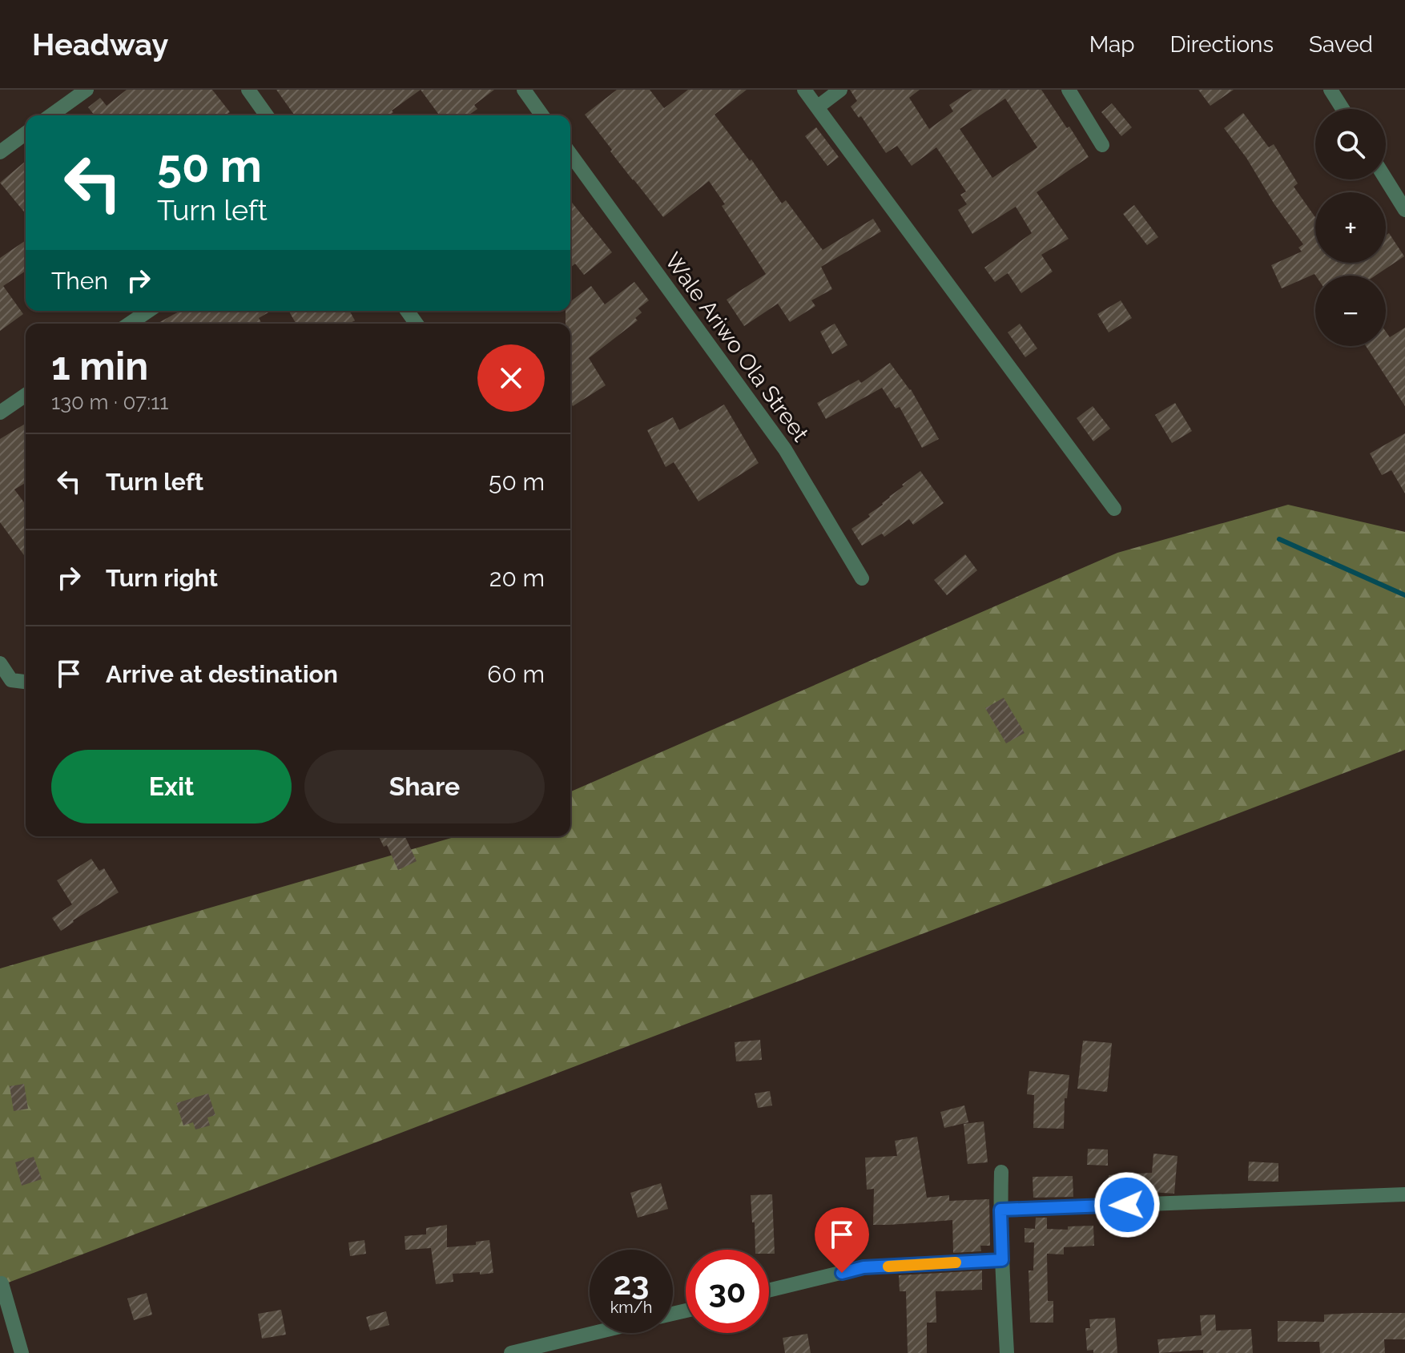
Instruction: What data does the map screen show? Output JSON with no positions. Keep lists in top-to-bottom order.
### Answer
{
  "streets": {
    "street": ["Wale Ariwo Ola Street"]
  },
  "page": {
    "header": "Headway",
    "nav": ["Map", "Directions", "Saved"],
    "map_buttons": ["+", "−"],
    "turn": ["50 m", "Turn left"],
    "then": "Then",
    "heading": ["1 min", "130 m · 07:11"],
    "list": [
      {
        "name": "Turn left",
        "value": "50 m"
      },
      {
        "name": "Turn right",
        "value": "20 m"
      },
      {
        "name": "Arrive at destination",
        "value": "60 m"
      }
    ],
    "buttons": ["Exit", "Share"],
    "speed": "23 km/h",
    "limit": "30"
  }
}
